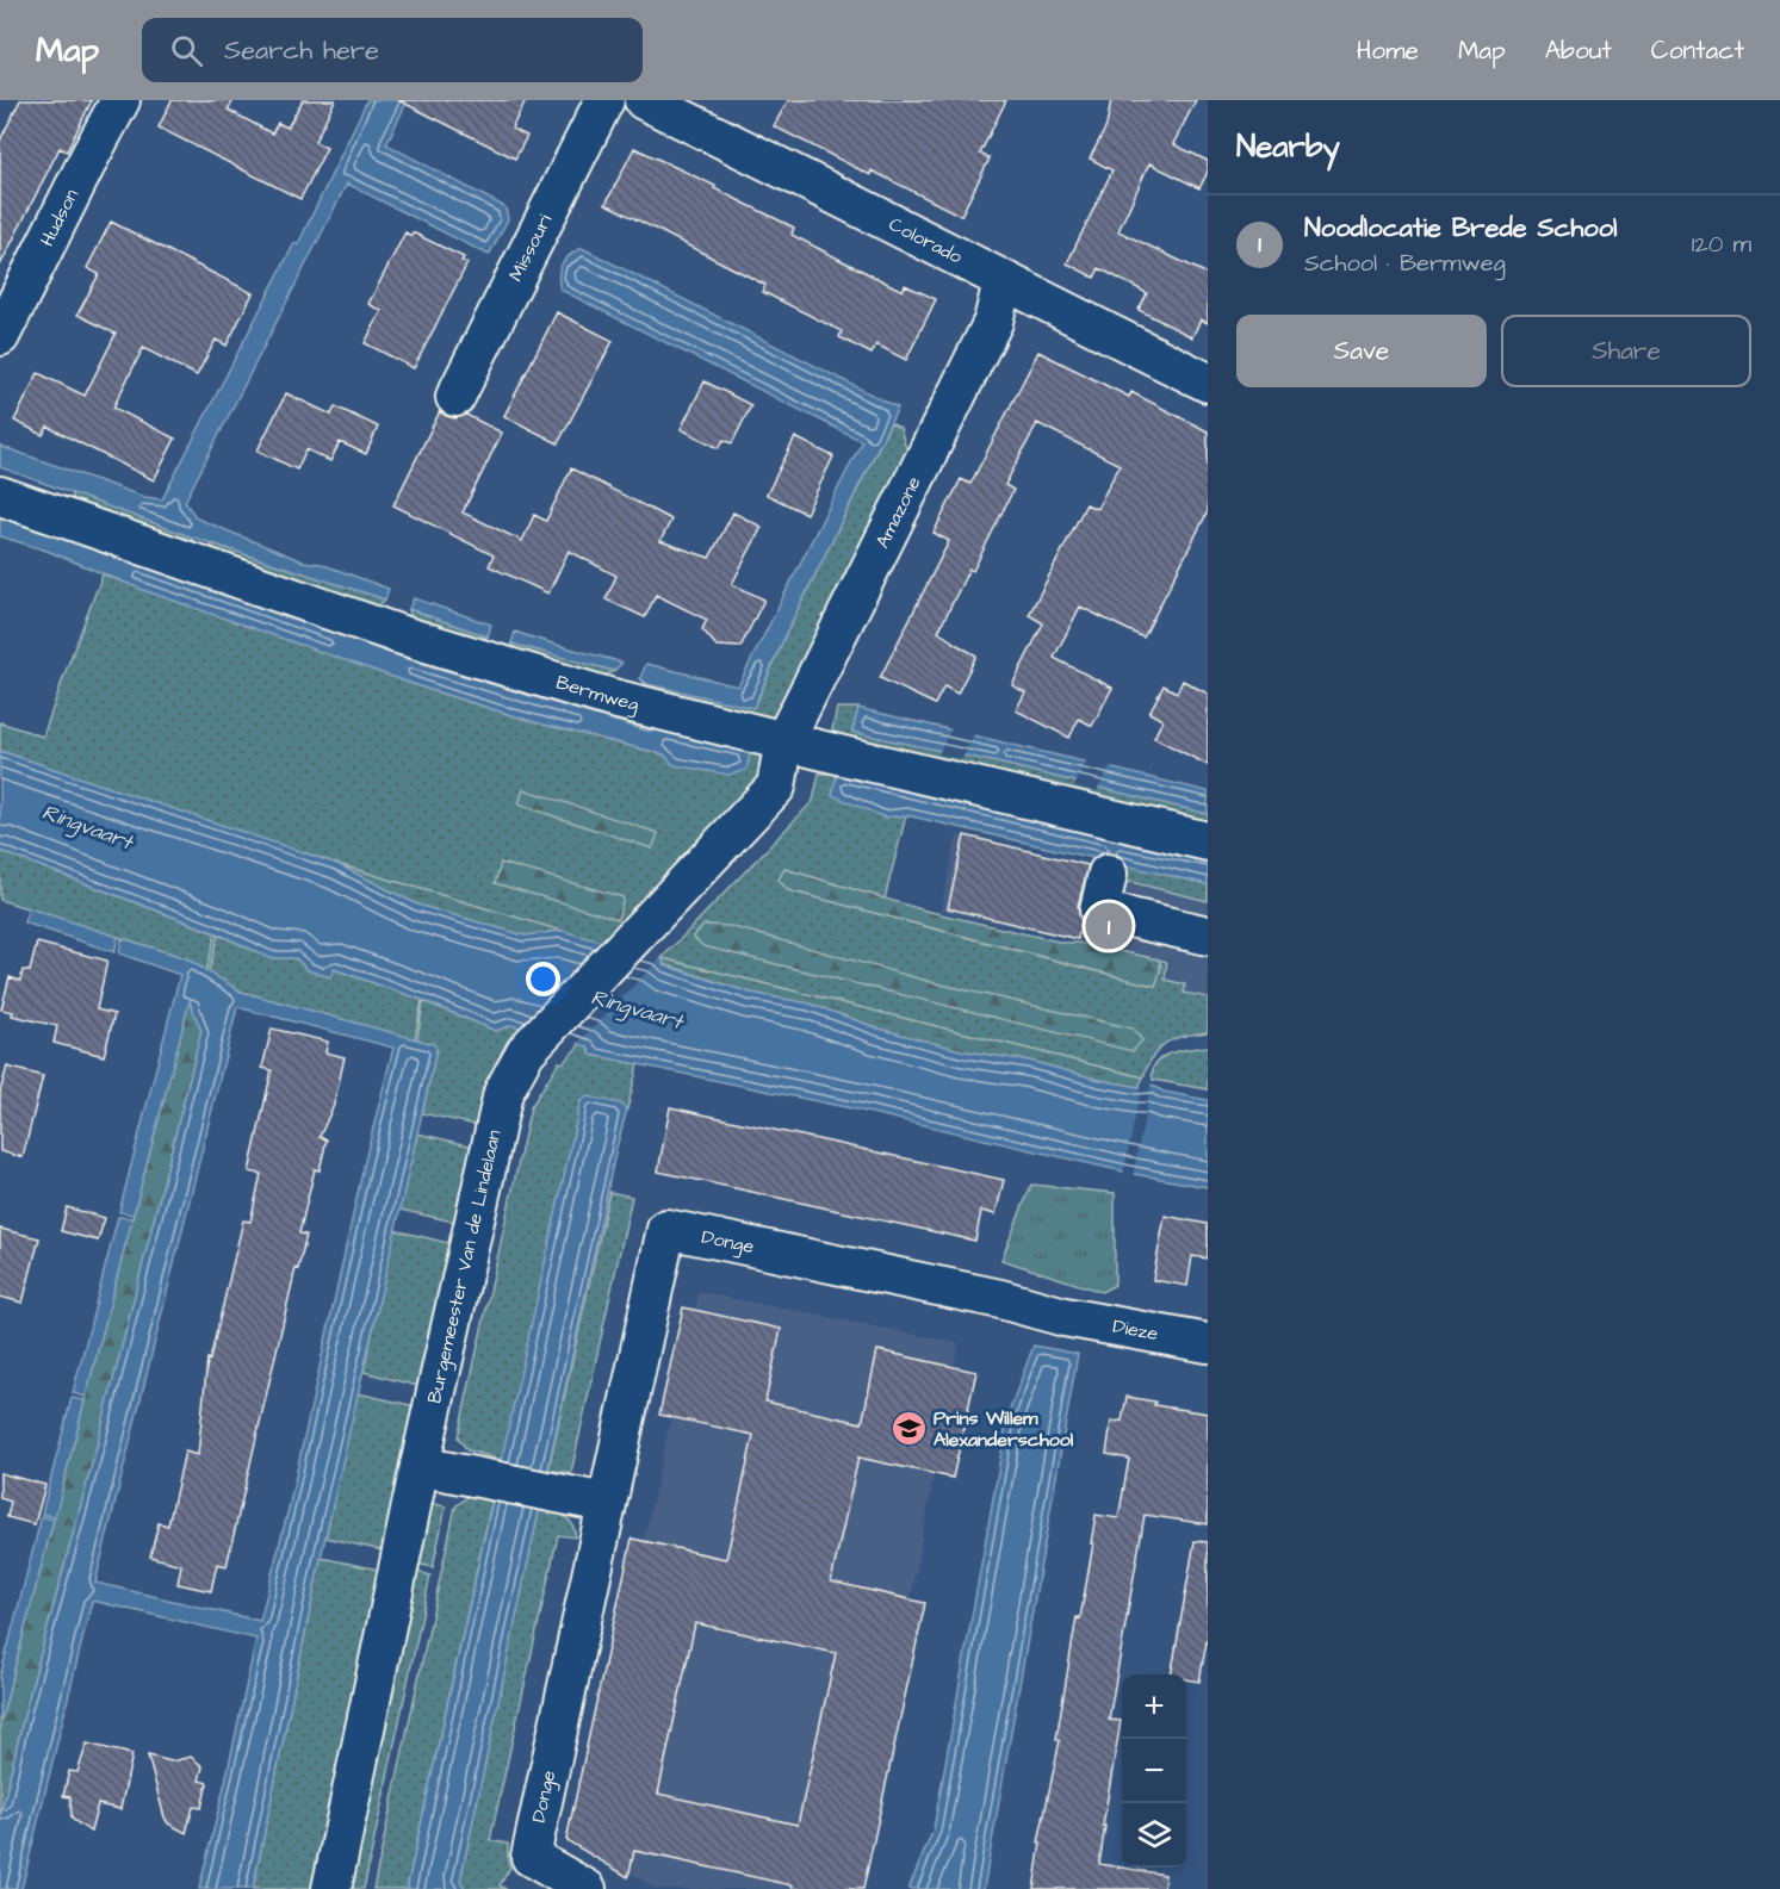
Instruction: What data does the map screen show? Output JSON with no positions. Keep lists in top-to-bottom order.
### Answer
{
  "streets": {
    "street": [
      "Hudson",
      "Colorado",
      "Missouri",
      "Amazone",
      "Bermweg",
      "Donge",
      "Burgemeester Van de Lindelaan",
      "Dieze"
    ]
  },
  "crossings": [
    ["Colorado", "Amazone"],
    ["Amazone", "Bermweg"],
    ["Amazone", "Burgemeester Van de Lindelaan"],
    ["Bermweg", "Burgemeester Van de Lindelaan"],
    ["Donge", "Dieze"]
  ],
  "water": ["Ringvaart"],
  "places": {
    "school or university": ["Prins Willem Alexanderschool"]
  },
  "page": {
    "header": "Map",
    "search": "Search here",
    "nav": [
      "Home",
      "Map",
      "About",
      "Contact"
    ],
    "heading": "Nearby",
    "list": [
      {
        "mark": "1",
        "name": "Noodlocatie Brede School",
        "note": "School · Bermweg",
        "value": "120 m"
      }
    ],
    "buttons": ["Save", "Share"],
    "pins": "1",
    "map_buttons": ["+", "−"]
  }
}
